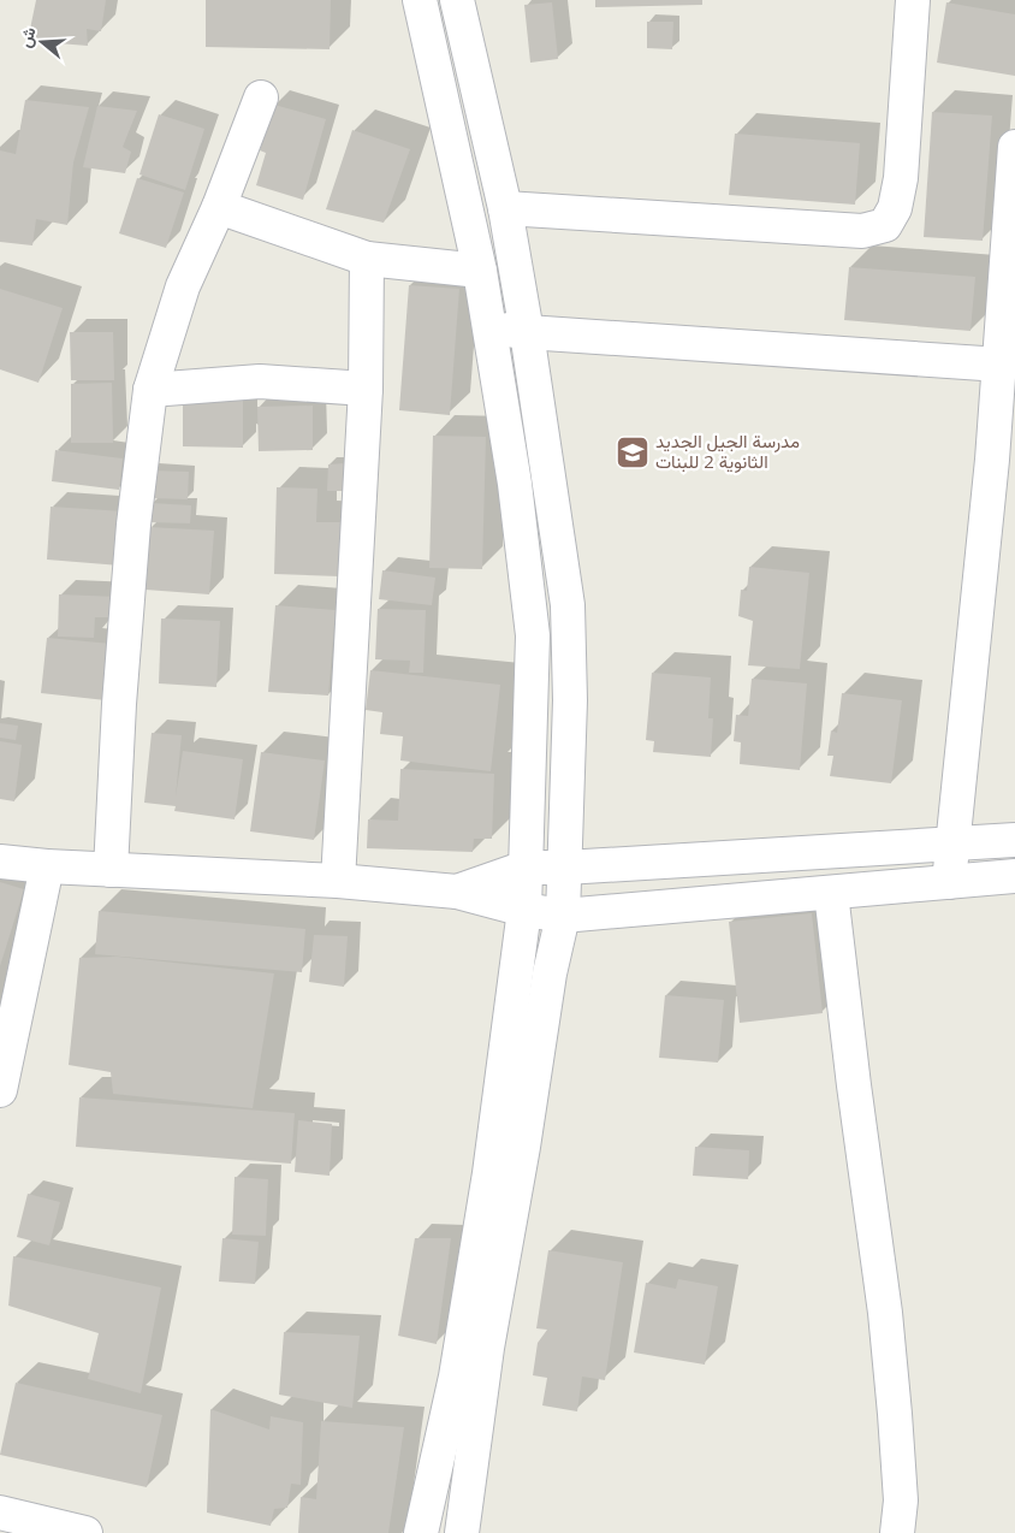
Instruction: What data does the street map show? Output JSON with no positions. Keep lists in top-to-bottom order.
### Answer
{
  "places": {
    "school or university": ["مدرسة الجيل الجديد الثانوية 2 للبنات"]
  },
  "north": "left"
}
